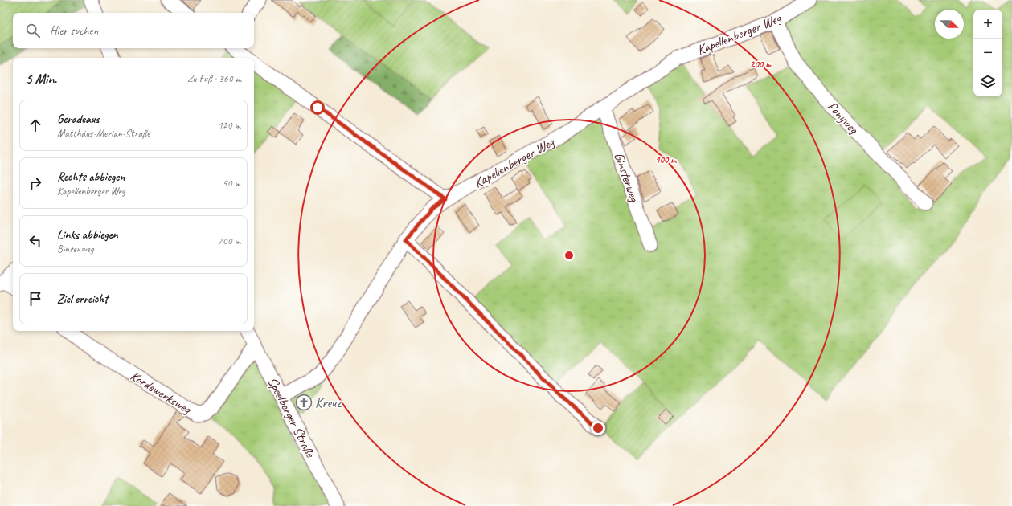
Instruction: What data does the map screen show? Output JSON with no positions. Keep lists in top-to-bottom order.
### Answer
{
  "streets": {
    "street": [
      "Kapellenberger Weg",
      "Ponyweg",
      "Ginsterweg",
      "Kordewerksweg",
      "Speelberger Straße"
    ]
  },
  "crossings": [
    ["Kapellenberger Weg", "Ponyweg"],
    ["Kapellenberger Weg", "Ginsterweg"],
    ["Kapellenberger Weg", "Speelberger Straße"],
    ["Kordewerksweg", "Speelberger Straße"]
  ],
  "places": {
    "church": ["Kreuz"]
  },
  "north": "right",
  "page": {
    "map_buttons": ["+", "−"],
    "search": "Hier suchen",
    "heading": ["5 Min.", "Zu Fuß · 360 m"],
    "list": [
      ["Geradeaus", "Matthäus-Merian-Straße", "120 m"],
      ["Rechts abbiegen", "Kapellenberger Weg", "40 m"],
      ["Links abbiegen", "Binsenweg", "200 m"],
      "Ziel erreicht"
    ]
  },
  "rings": ["200 m", "100 m"]
}
